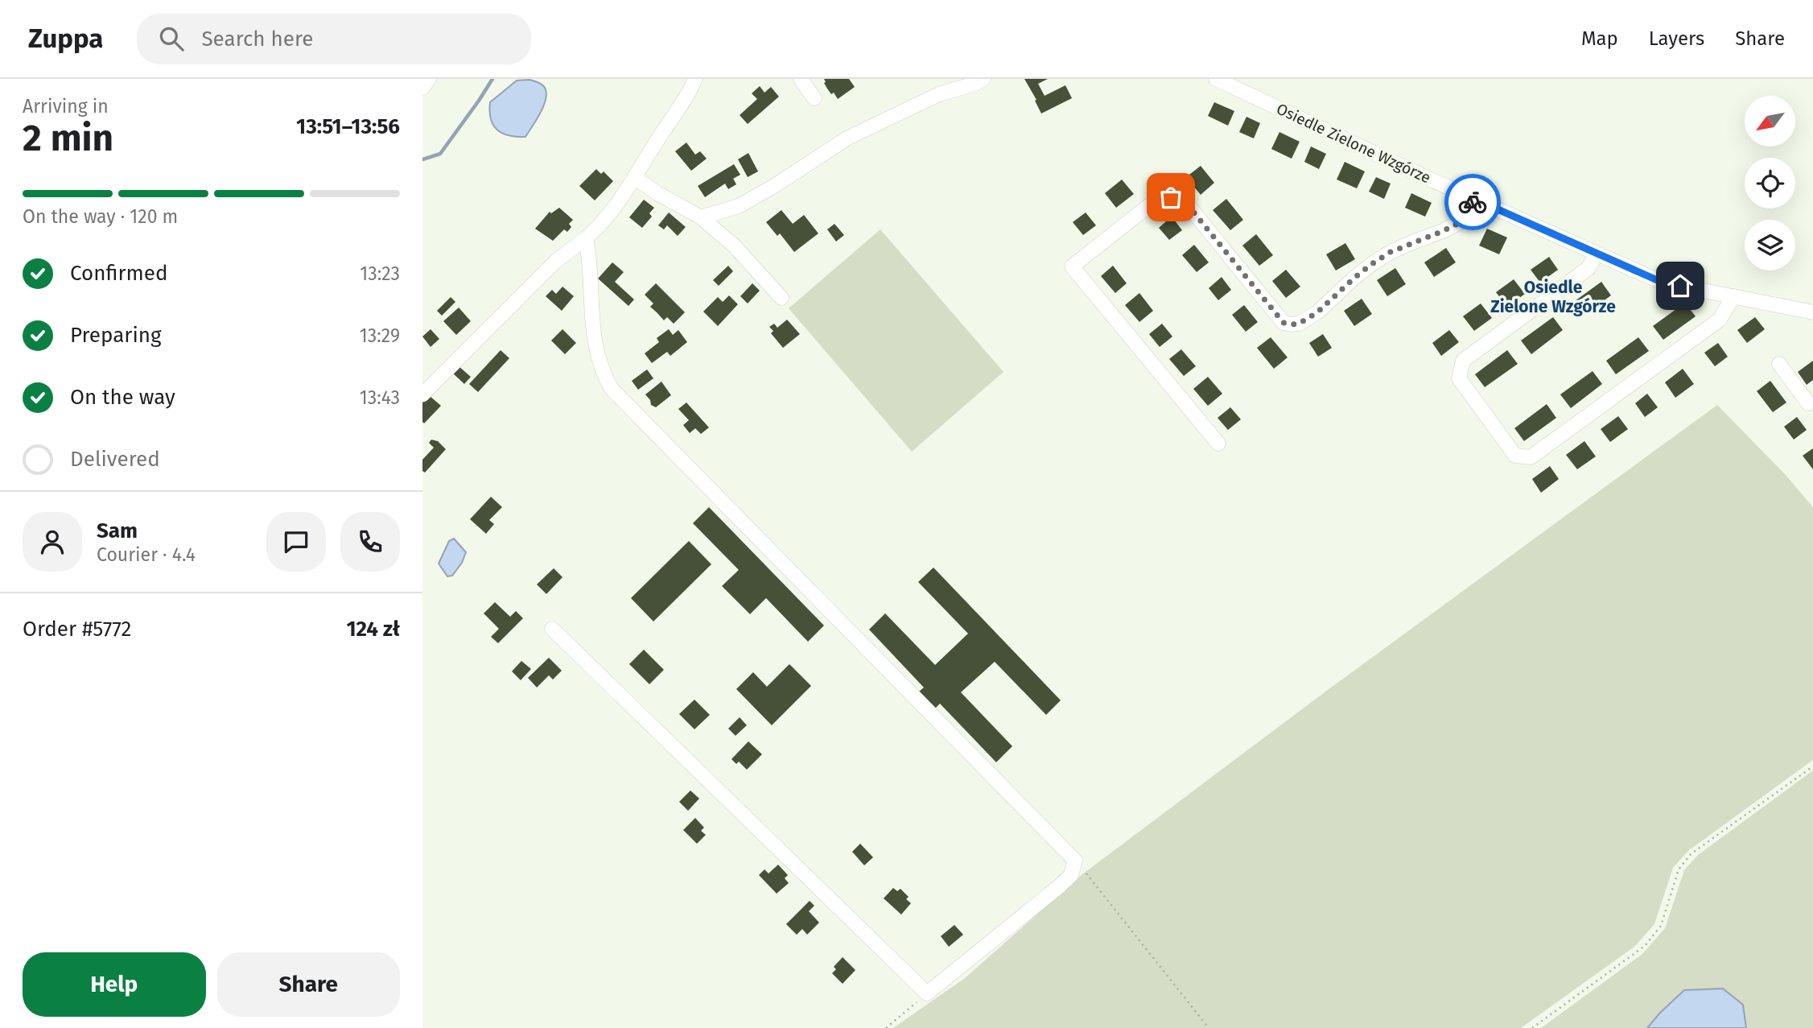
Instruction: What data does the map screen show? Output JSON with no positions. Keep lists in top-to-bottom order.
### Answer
{
  "streets": {
    "street": ["Osiedle Zielone Wzgórze"]
  },
  "districts": ["Osiedle Zielone Wzgórze"],
  "north": "bottom left",
  "page": {
    "header": "Zuppa",
    "search": "Search here",
    "nav": ["Map", "Layers", "Share"],
    "heading": ["2 min", "Arriving in", "13:51–13:56"],
    "panel": [
      "Sam",
      "Courier · 4.4",
      "Order #5772",
      "124 zł"
    ],
    "bar": "On the way · 120 m",
    "list": [
      ["Confirmed", "13:23"],
      ["Preparing", "13:29"],
      ["On the way", "13:43"],
      "Delivered"
    ],
    "buttons": ["Help", "Share"]
  }
}
